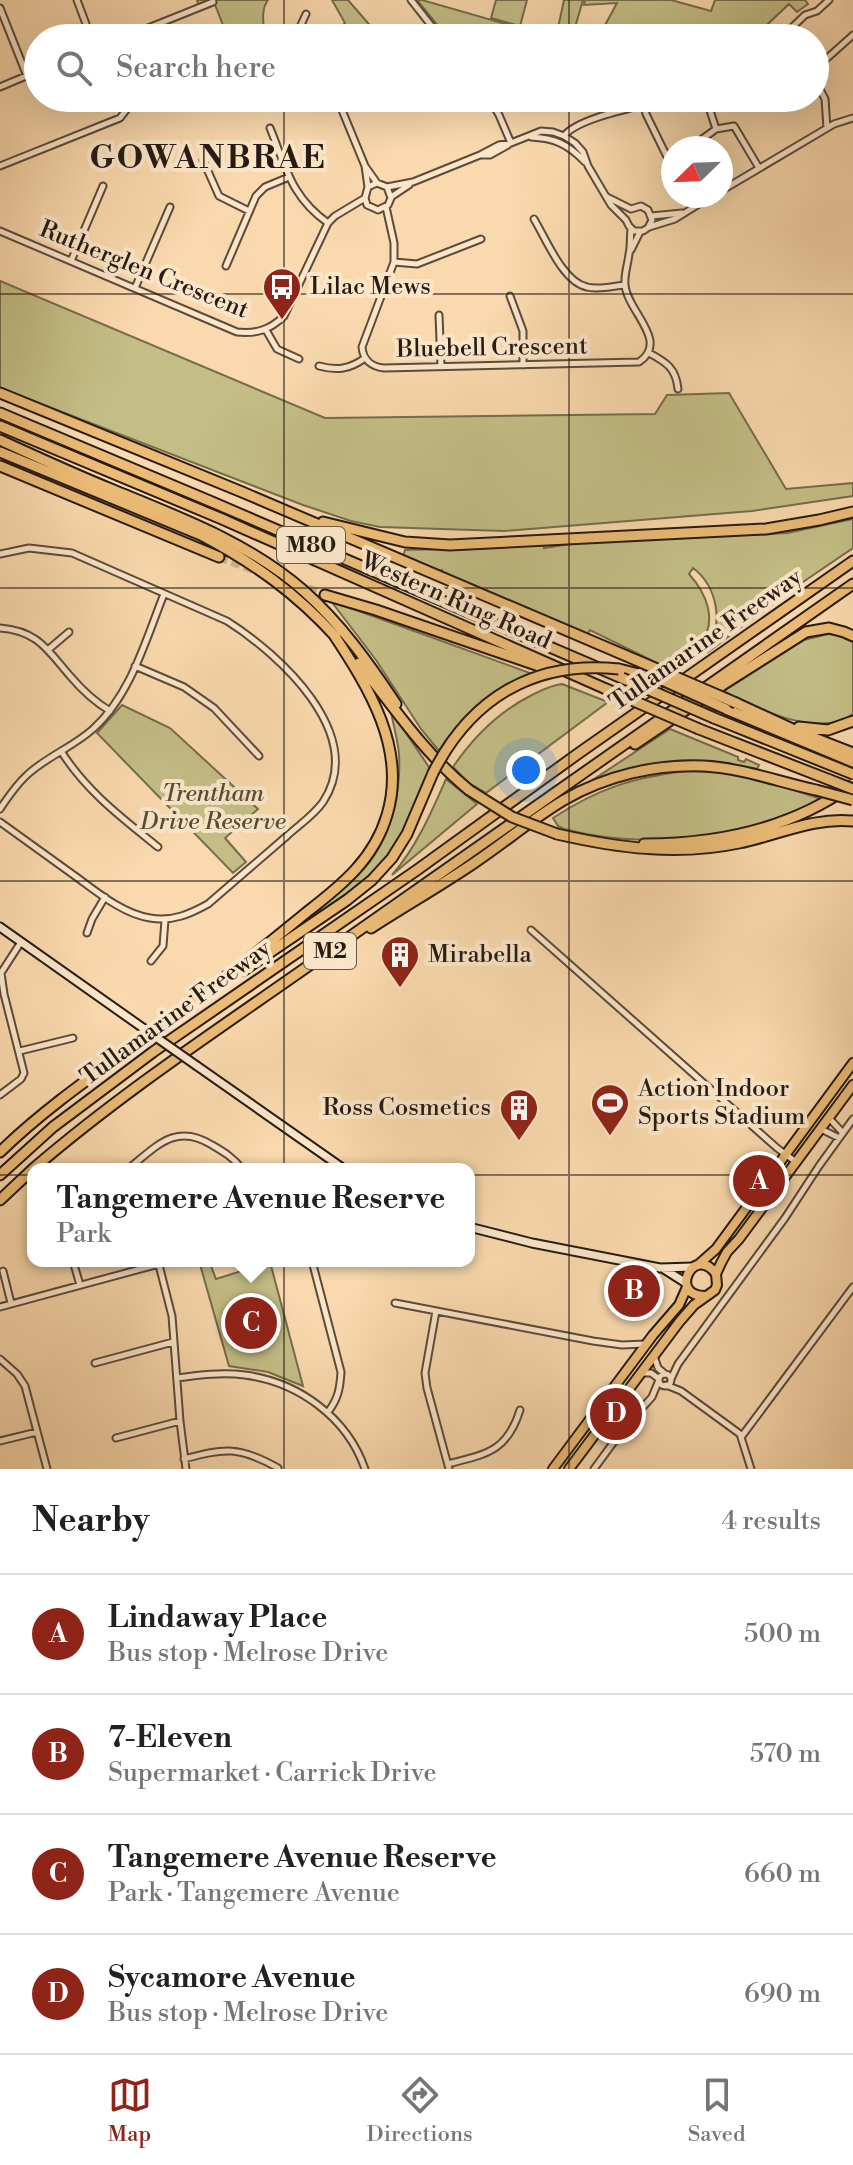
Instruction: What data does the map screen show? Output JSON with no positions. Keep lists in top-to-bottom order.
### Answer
{
  "streets": {
    "highway": [
      "M80",
      "Western Ring Road",
      "Tullamarine Freeway",
      "M2"
    ],
    "street": ["Rutherglen Crescent", "Bluebell Crescent"]
  },
  "crossings": [
    ["Rutherglen Crescent", "Bluebell Crescent"]
  ],
  "districts": ["GOWANBRAE"],
  "parks": ["Trentham Drive Reserve"],
  "places": {
    "bus stop": ["Lilac Mews"],
    "building": ["Mirabella", "Ross Cosmetics"],
    "sports": ["Action Indoor Sports Stadium"]
  },
  "north": "bottom left",
  "page": {
    "search": "Search here",
    "pins": [
      "A",
      "B",
      "C",
      "D"
    ],
    "popup": ["Tangemere Avenue Reserve", "Park"],
    "heading": ["Nearby", "4 results"],
    "list": [
      {
        "mark": "A",
        "name": "Lindaway Place",
        "note": "Bus stop · Melrose Drive",
        "value": "500 m"
      },
      {
        "mark": "B",
        "name": "7-Eleven",
        "note": "Supermarket · Carrick Drive",
        "value": "570 m"
      },
      {
        "mark": "C",
        "name": "Tangemere Avenue Reserve",
        "note": "Park · Tangemere Avenue",
        "value": "660 m"
      },
      {
        "mark": "D",
        "name": "Sycamore Avenue",
        "note": "Bus stop · Melrose Drive",
        "value": "690 m"
      }
    ],
    "nav": ["Map", "Directions", "Saved"]
  }
}
